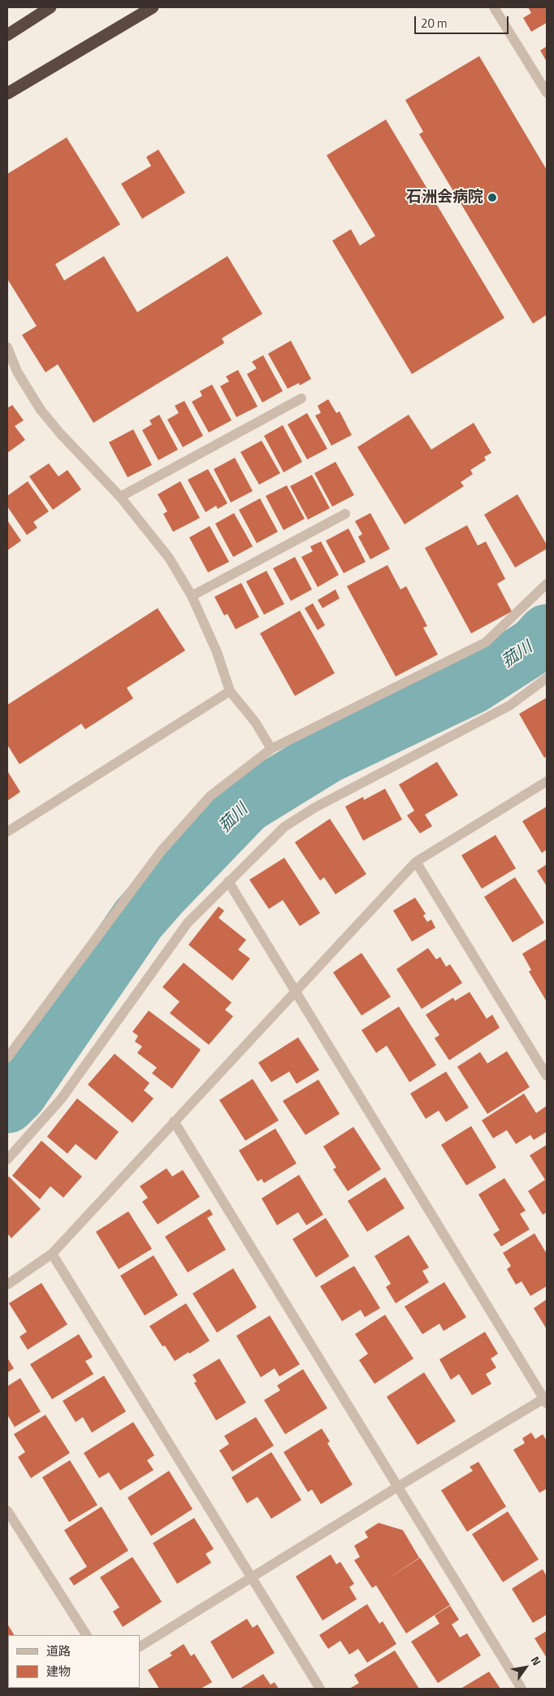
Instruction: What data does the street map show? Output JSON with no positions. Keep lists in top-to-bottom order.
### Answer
{
  "water": ["菰川"],
  "places": ["石洲会病院"],
  "legend": ["道路", "建物"],
  "scale_bar": "20 m",
  "north": "top right"
}
